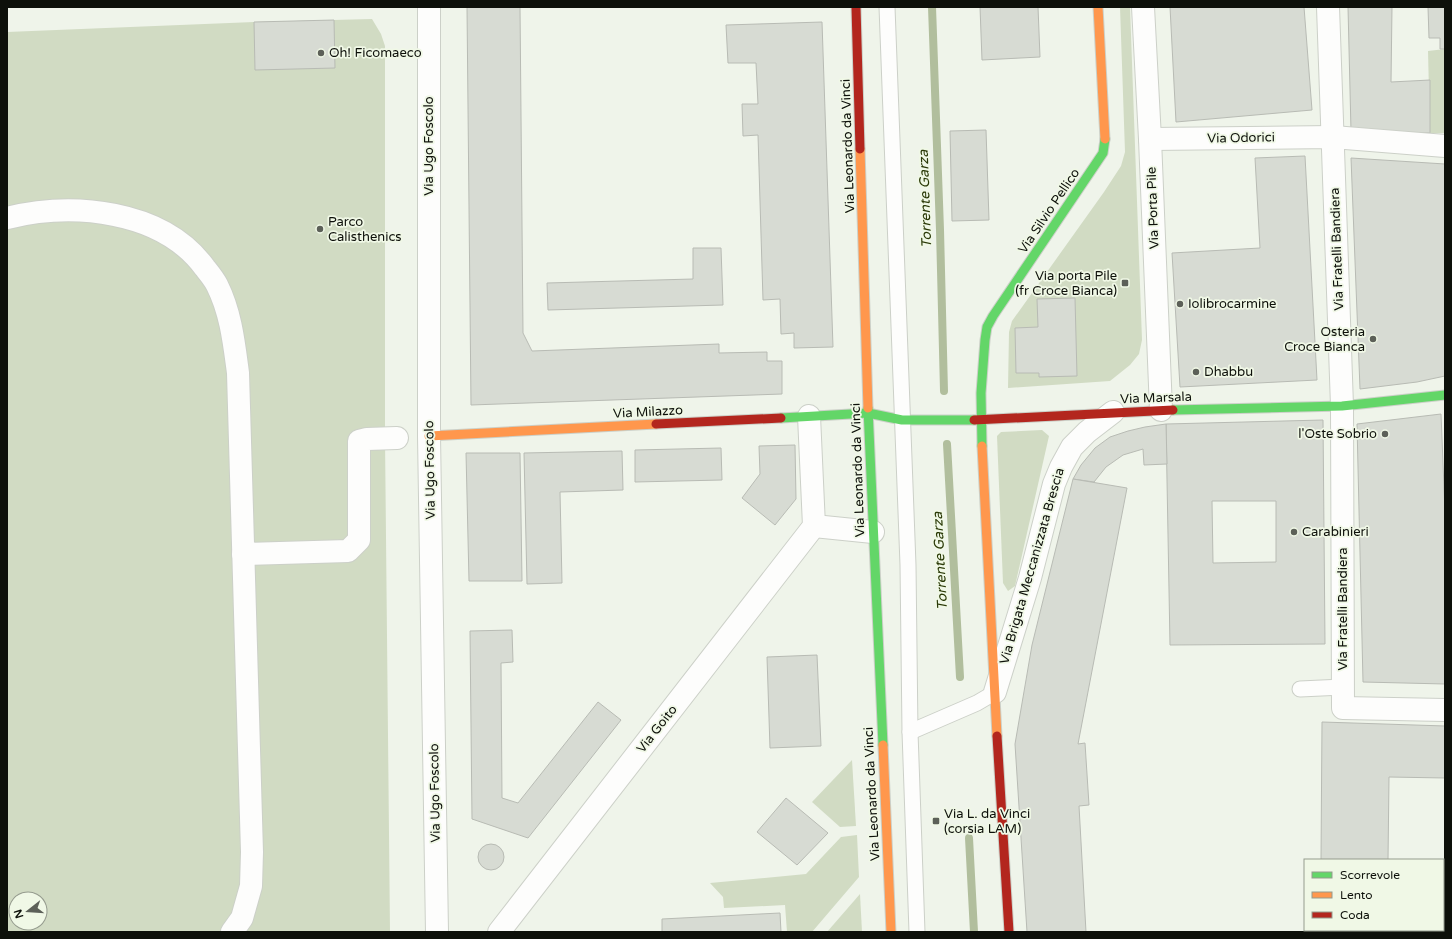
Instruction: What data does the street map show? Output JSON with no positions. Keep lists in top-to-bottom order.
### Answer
{
  "streets": {
    "street": [
      "Via Odorici",
      "Via Ugo Foscolo",
      "Via Leonardo da Vinci",
      "Via Porta Pile",
      "Via Silvio Pellico",
      "Via Fratelli Bandiera",
      "Via Marsala",
      "Via Milazzo",
      "Via Brigata Meccanizzata Brescia",
      "Via Goito"
    ]
  },
  "crossings": [
    ["Via Odorici", "Via Porta Pile"],
    ["Via Odorici", "Via Fratelli Bandiera"],
    ["Via Ugo Foscolo", "Via Milazzo"],
    ["Via Leonardo da Vinci", "Via Marsala"],
    ["Via Leonardo da Vinci", "Via Milazzo"],
    ["Via Porta Pile", "Via Marsala"],
    ["Via Silvio Pellico", "Via Marsala"],
    ["Via Silvio Pellico", "Via Brigata Meccanizzata Brescia"],
    ["Via Fratelli Bandiera", "Via Marsala"],
    ["Via Marsala", "Via Milazzo"],
    ["Via Marsala", "Via Brigata Meccanizzata Brescia"]
  ],
  "water": ["Torrente Garza"],
  "places": {
    "other": [
      "Oh! Ficomaeco",
      "Parco Calisthenics",
      "Iolibrocarmine",
      "Osteria Croce Bianca",
      "Dhabbu",
      "l'Oste Sobrio",
      "Carabinieri"
    ],
    "transit": ["Via porta Pile (fr Croce Bianca)", "Via L. da Vinci (corsia LAM)"]
  },
  "legend": ["Scorrevole", "Lento", "Coda"],
  "north": "left"
}
